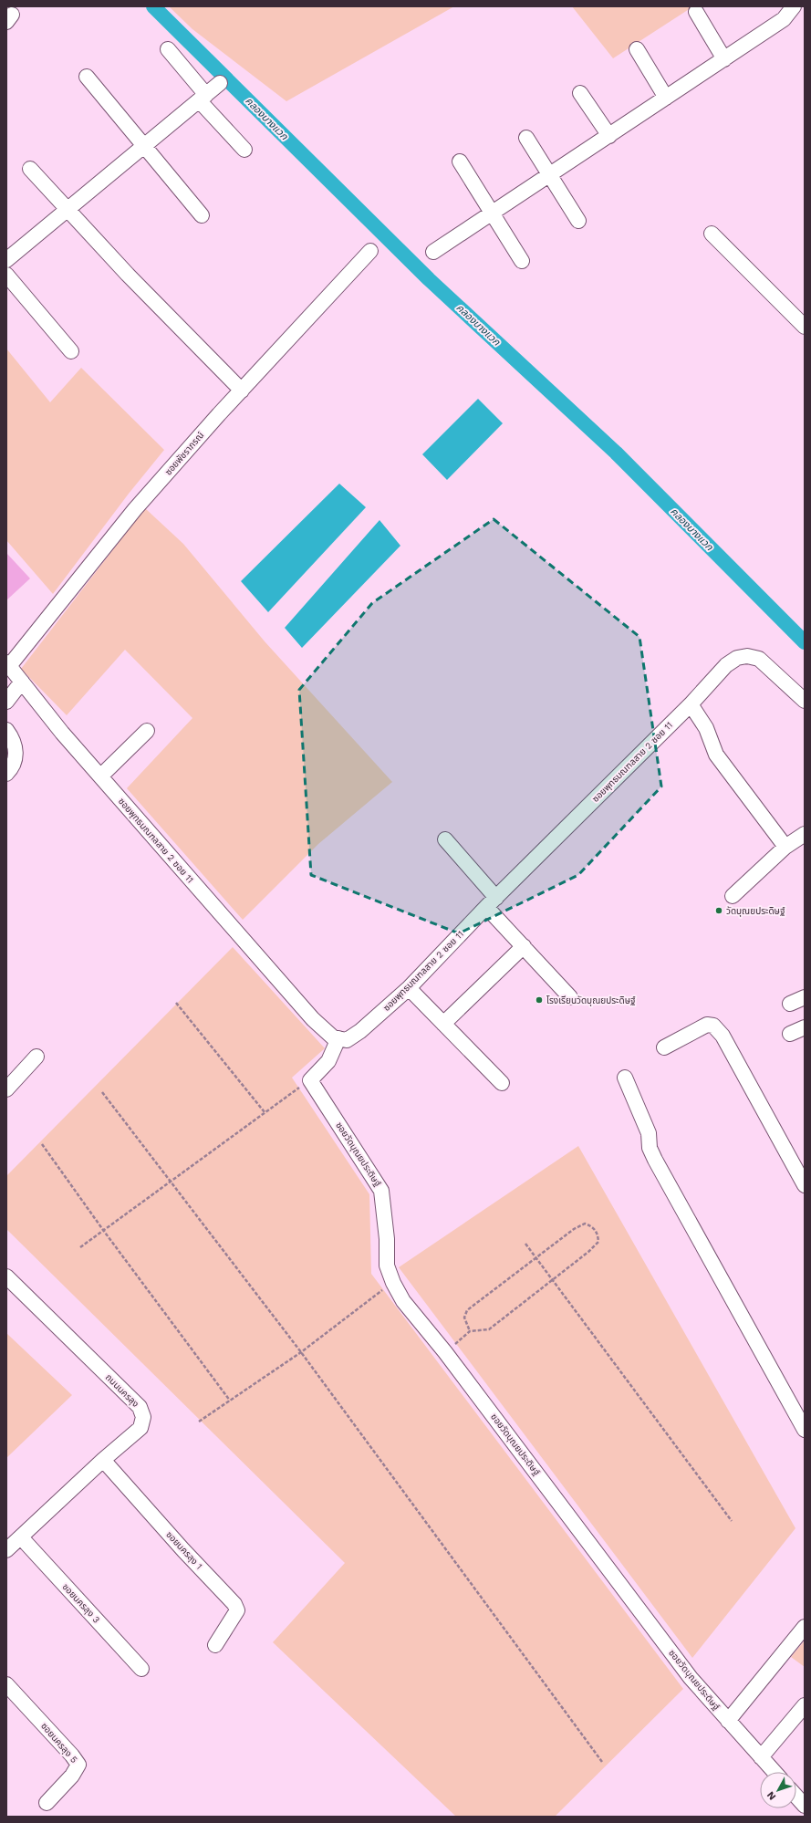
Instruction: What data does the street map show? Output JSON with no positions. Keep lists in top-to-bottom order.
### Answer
{
  "streets": {
    "street": [
      "ซอยพัชราภรณ์",
      "ซอยพุทธมณฑลสาย 2 ซอย 11",
      "ซอยวัดบุณยประดิษฐ์",
      "ถนนนครลุง",
      "ซอยนครลุง 1",
      "ซอยนครลุง 3",
      "ซอยนครลุง 5"
    ]
  },
  "crossings": [
    ["ซอยพัชราภรณ์", "ซอยพุทธมณฑลสาย 2 ซอย 11"],
    ["ถนนนครลุง", "ซอยนครลุง 1"],
    ["ถนนนครลุง", "ซอยนครลุง 3"]
  ],
  "water": ["คลองบางแวก"],
  "places": ["วัดบุณยประดิษฐ์", "โรงเรียนวัดบุณยประดิษฐ์"],
  "north": "bottom left"
}
